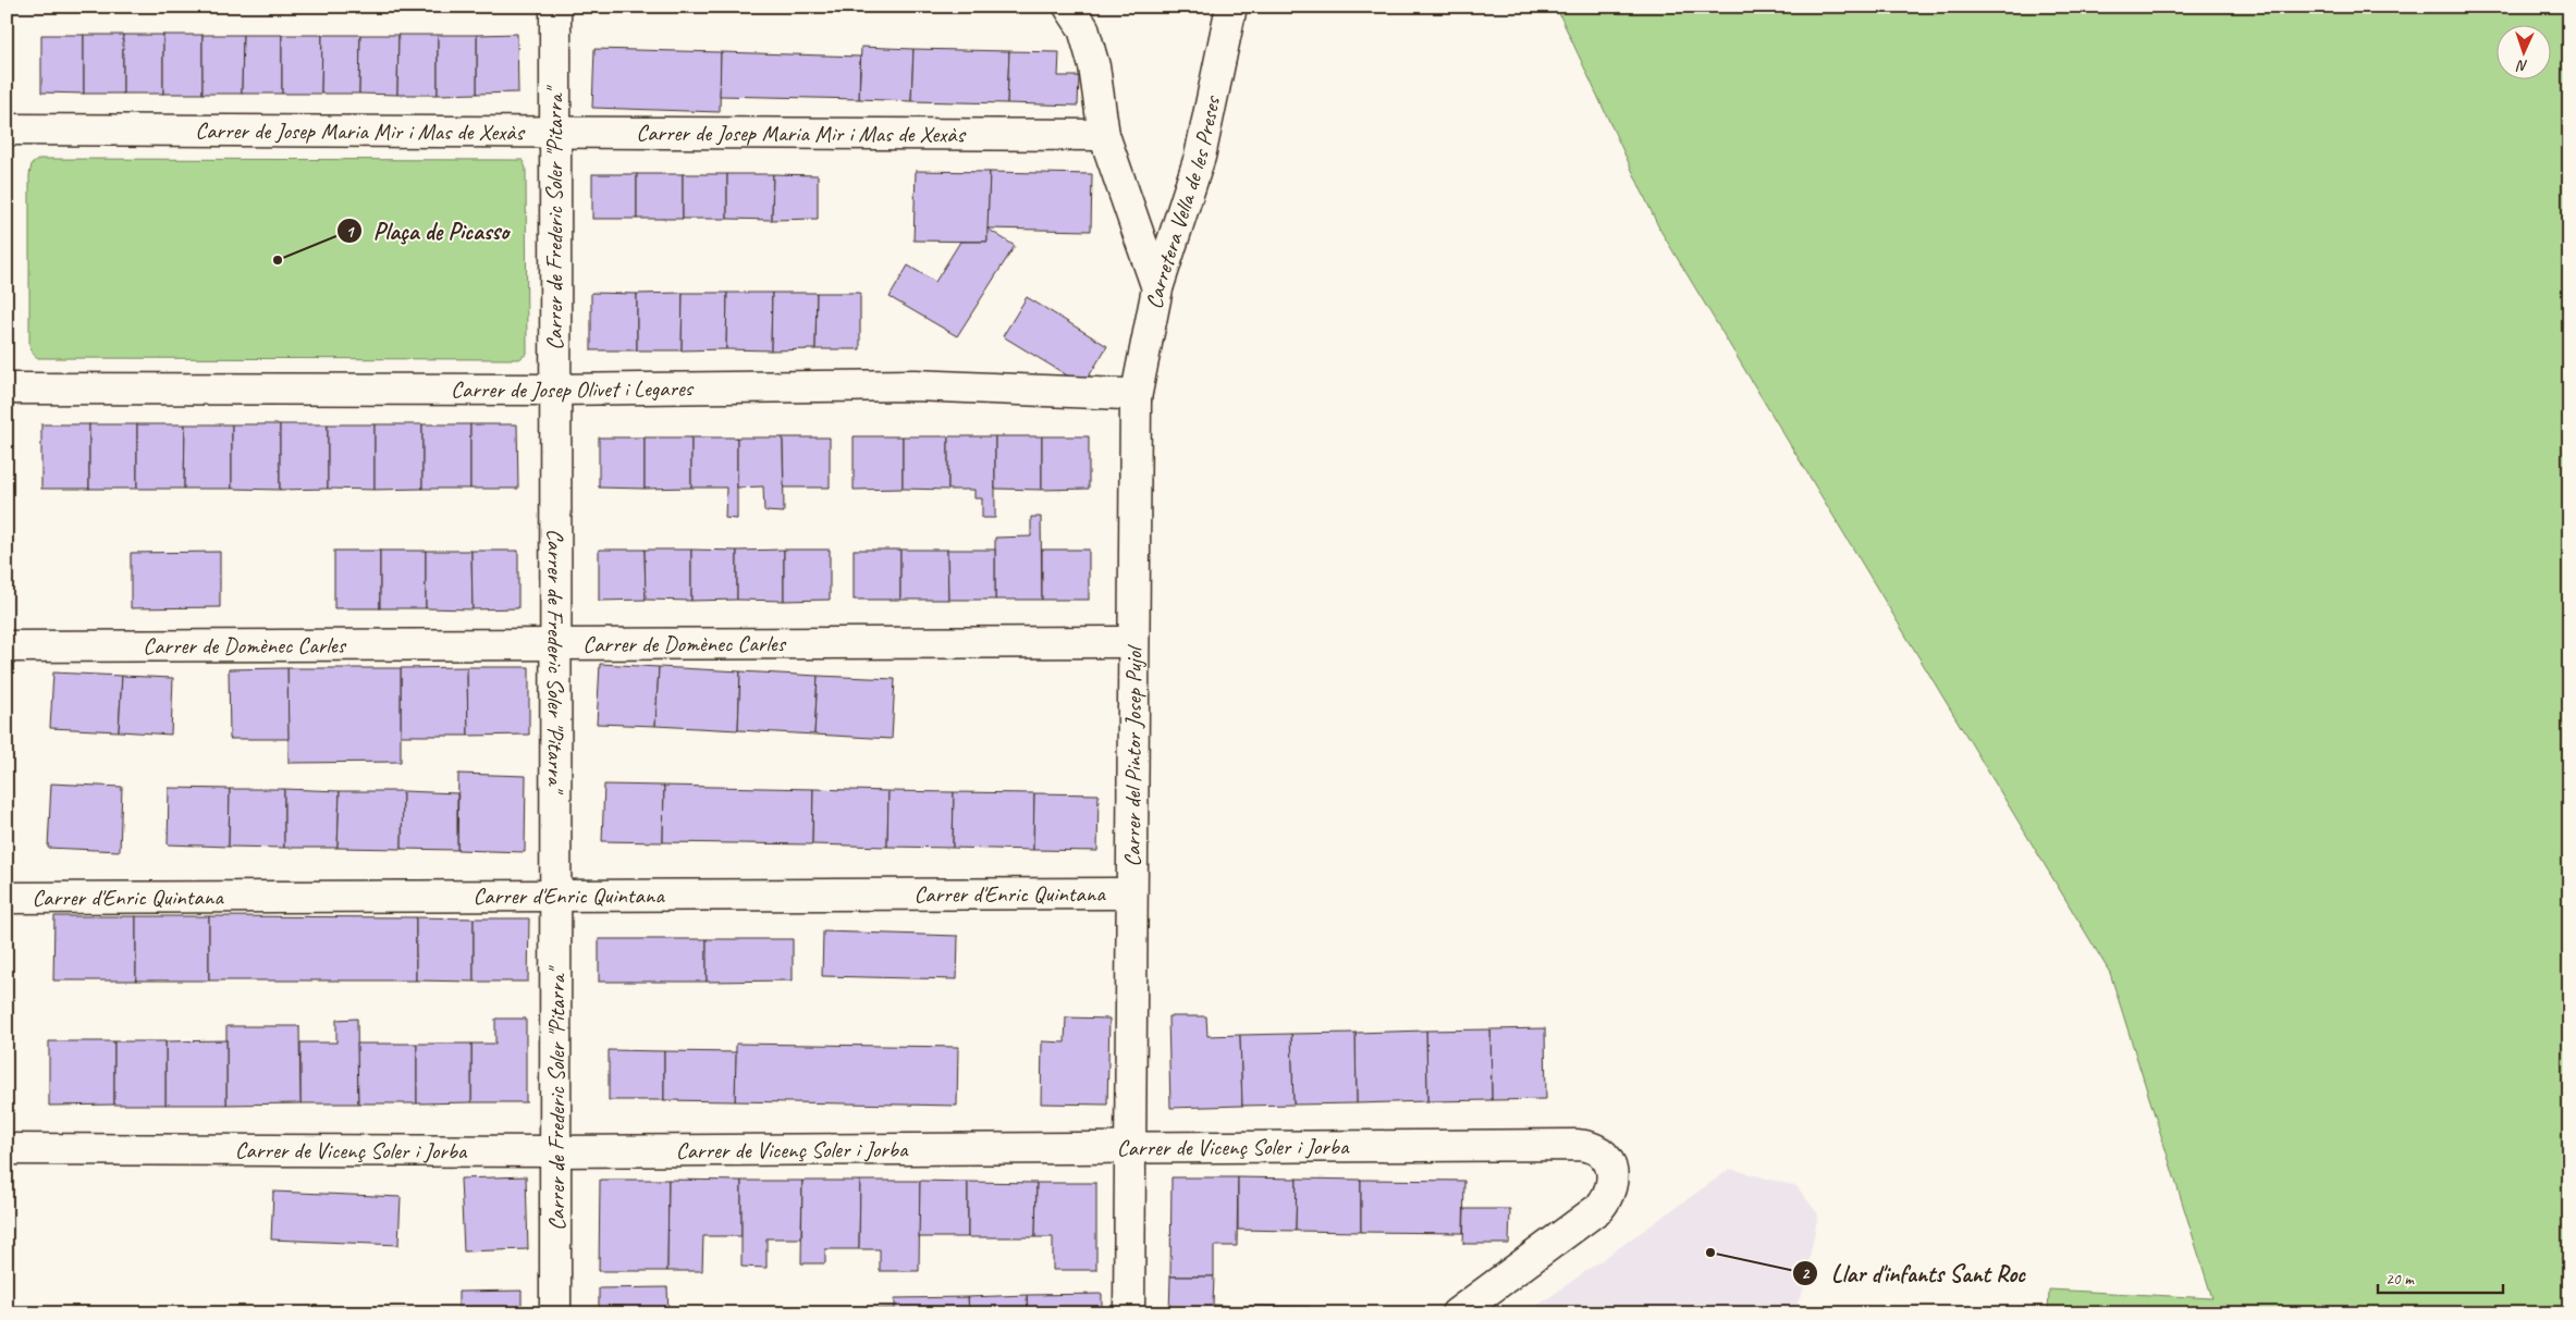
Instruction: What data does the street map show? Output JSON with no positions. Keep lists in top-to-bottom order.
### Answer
{
  "streets": {
    "street": [
      "Carrer de Josep Maria Mir i Mas de Xexàs",
      "Carretera Vella de les Preses",
      "Carrer de Frederic Soler \"Pitarra\"",
      "Carrer de Josep Olivet i Legares",
      "Carrer de Domènec Carles",
      "Carrer del Pintor Josep Pujol",
      "Carrer d'Enric Quintana",
      "Carrer de Vicenç Soler i Jorba"
    ]
  },
  "crossings": [
    ["Carrer de Josep Maria Mir i Mas de Xexàs", "Carrer de Frederic Soler \"Pitarra\""],
    ["Carretera Vella de les Preses", "Carrer de Josep Olivet i Legares"],
    ["Carretera Vella de les Preses", "Carrer del Pintor Josep Pujol"],
    ["Carrer de Frederic Soler \"Pitarra\"", "Carrer de Josep Olivet i Legares"],
    ["Carrer de Frederic Soler \"Pitarra\"", "Carrer de Domènec Carles"],
    ["Carrer de Frederic Soler \"Pitarra\"", "Carrer d'Enric Quintana"],
    ["Carrer de Frederic Soler \"Pitarra\"", "Carrer de Vicenç Soler i Jorba"],
    ["Carrer de Josep Olivet i Legares", "Carrer del Pintor Josep Pujol"],
    ["Carrer de Domènec Carles", "Carrer del Pintor Josep Pujol"],
    ["Carrer del Pintor Josep Pujol", "Carrer d'Enric Quintana"],
    ["Carrer del Pintor Josep Pujol", "Carrer de Vicenç Soler i Jorba"]
  ],
  "places": ["Plaça de Picasso", "Llar d'infants Sant Roc"],
  "scale_bar": "20 m",
  "north": "bottom"
}
